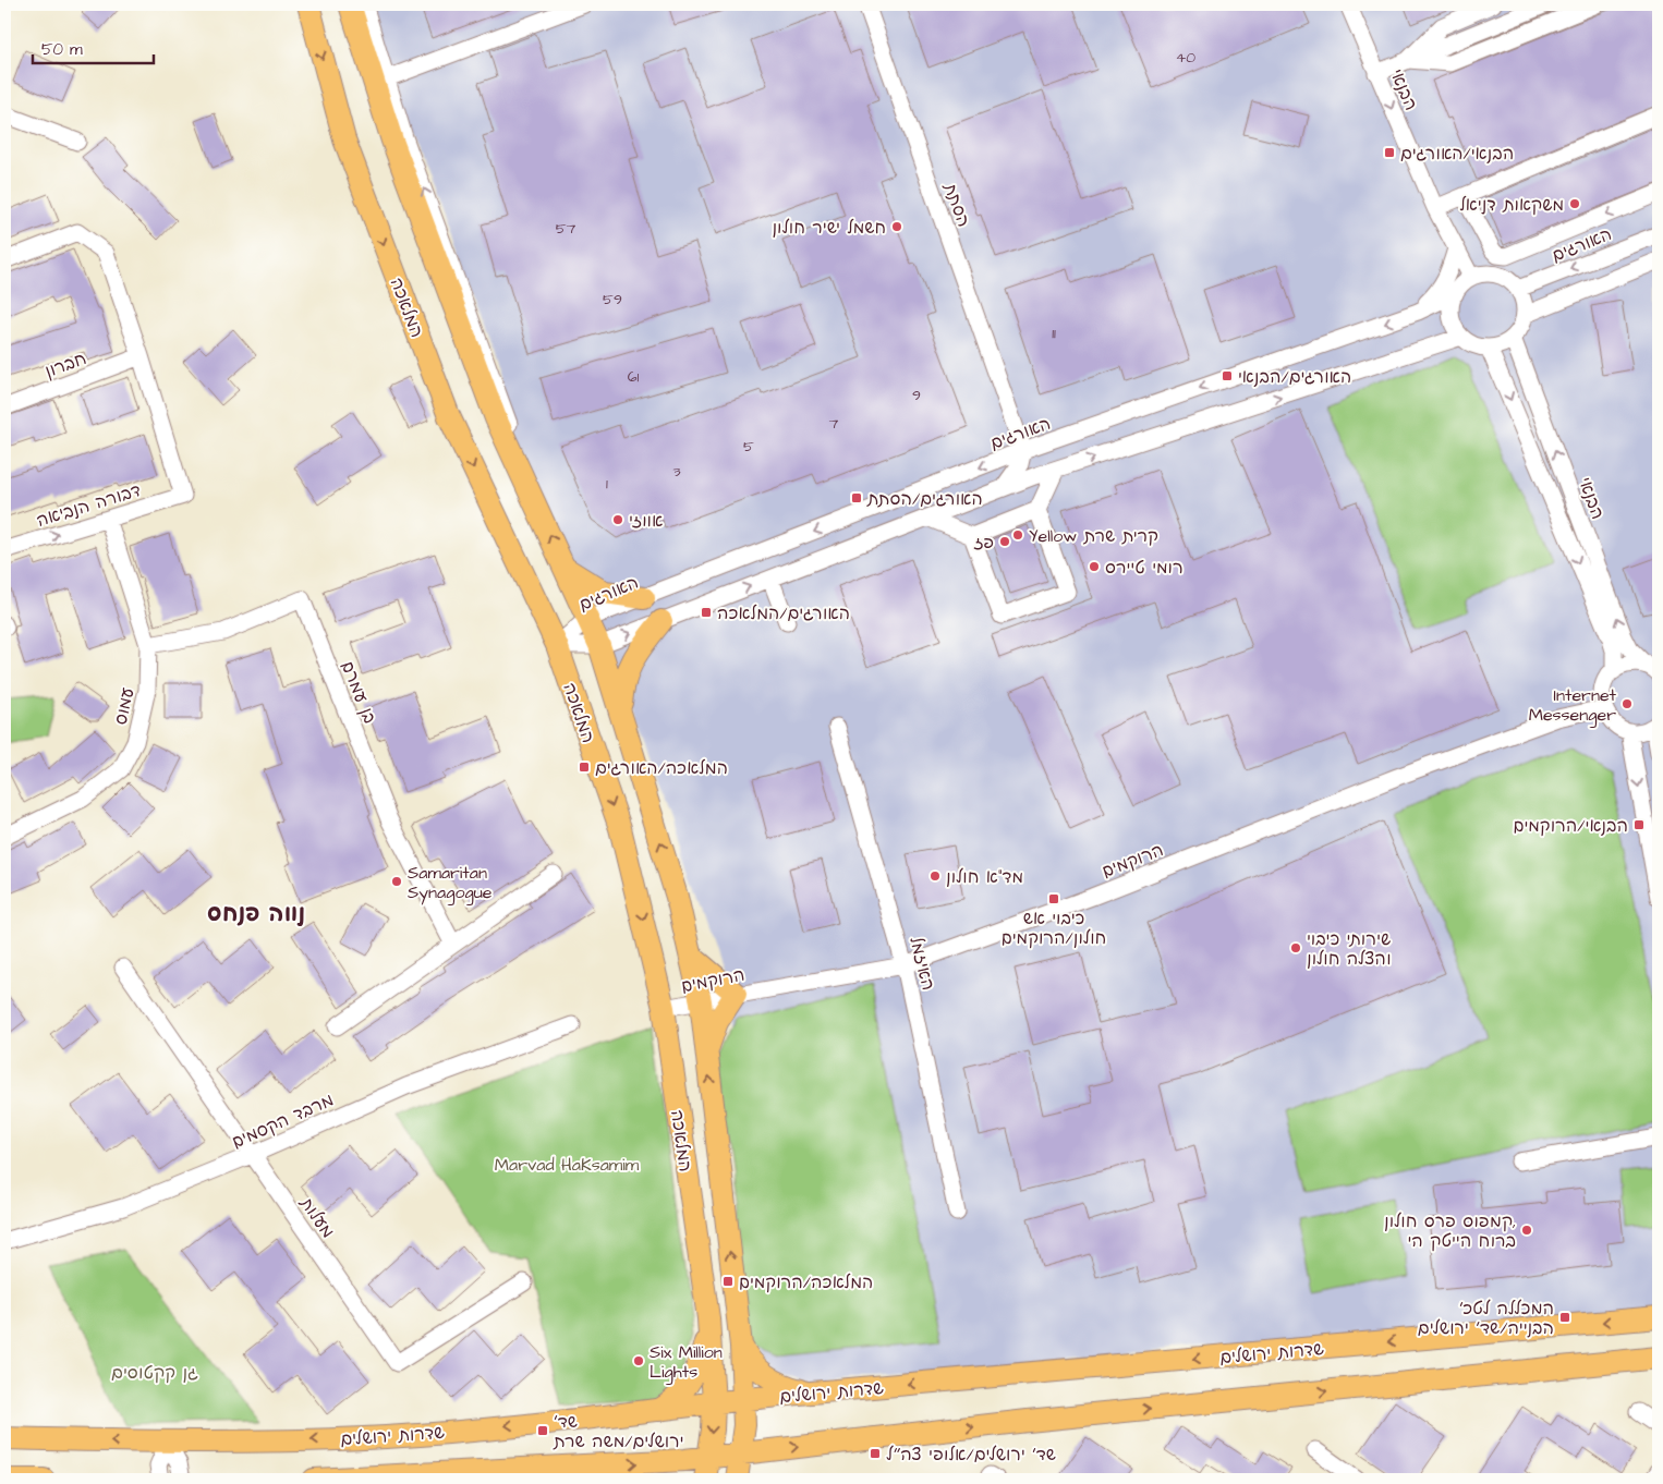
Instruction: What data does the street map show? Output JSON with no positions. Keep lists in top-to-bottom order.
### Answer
{
  "streets": {
    "main road": ["המלאכה", "שדרות ירושלים"],
    "street": [
      "הבנאי",
      "הסתת",
      "האורגים",
      "חברון",
      "דבורה הנביאה",
      "בן עמרם",
      "עמוס",
      "הרוקמים",
      "האיזמל",
      "מרבד הקסמים",
      "מעלות"
    ]
  },
  "crossings": [
    ["הבנאי", "האורגים"],
    ["הסתת", "האורגים"],
    ["האורגים", "המלאכה"],
    ["המלאכה", "הרוקמים"],
    ["המלאכה", "שדרות ירושלים"],
    ["חברון", "דבורה הנביאה"],
    ["דבורה הנביאה", "עמוס"],
    ["בן עמרם", "עמוס"],
    ["הרוקמים", "האיזמל"],
    ["מרבד הקסמים", "מעלות"]
  ],
  "districts": ["נווה פנחס"],
  "parks": ["Marvad HaKsamim", "גן קקטוסים"],
  "places": {
    "transit": [
      "הבנאי/האורגים",
      "האורגים/הבנאי",
      "האורגים/הסתת",
      "האורגים/המלאכה",
      "המלאכה/האורגים",
      "הבנאי/הרוקמים",
      "כיבוי אש חולון/הרוקמים",
      "המלאכה/הרוקמים",
      "המכללה לטכ׳ הבנייה/שד׳ ירושלים",
      "שד׳ ירושלים/משה שרת",
      "שד׳ ירושלים/אלופי צה״ל"
    ],
    "other": [
      "משקאות דניאל",
      "חשמל ישיר חולון",
      "אווזי",
      "Yellow קרית שרת",
      "פז",
      "רומי טיירס",
      "Internet Messenger",
      "מד\"א חולון",
      "Samaritan Synagogue",
      "שירותי כיבוי והצלה חולון",
      "קמפוס פרס חולון, ברוח הייטק הי",
      "Six Million Lights"
    ]
  },
  "house_numbers": [
    "40",
    "57",
    "59",
    "11",
    "61",
    "9",
    "7",
    "5",
    "3",
    "1"
  ],
  "scale_bar": "50 m"
}
